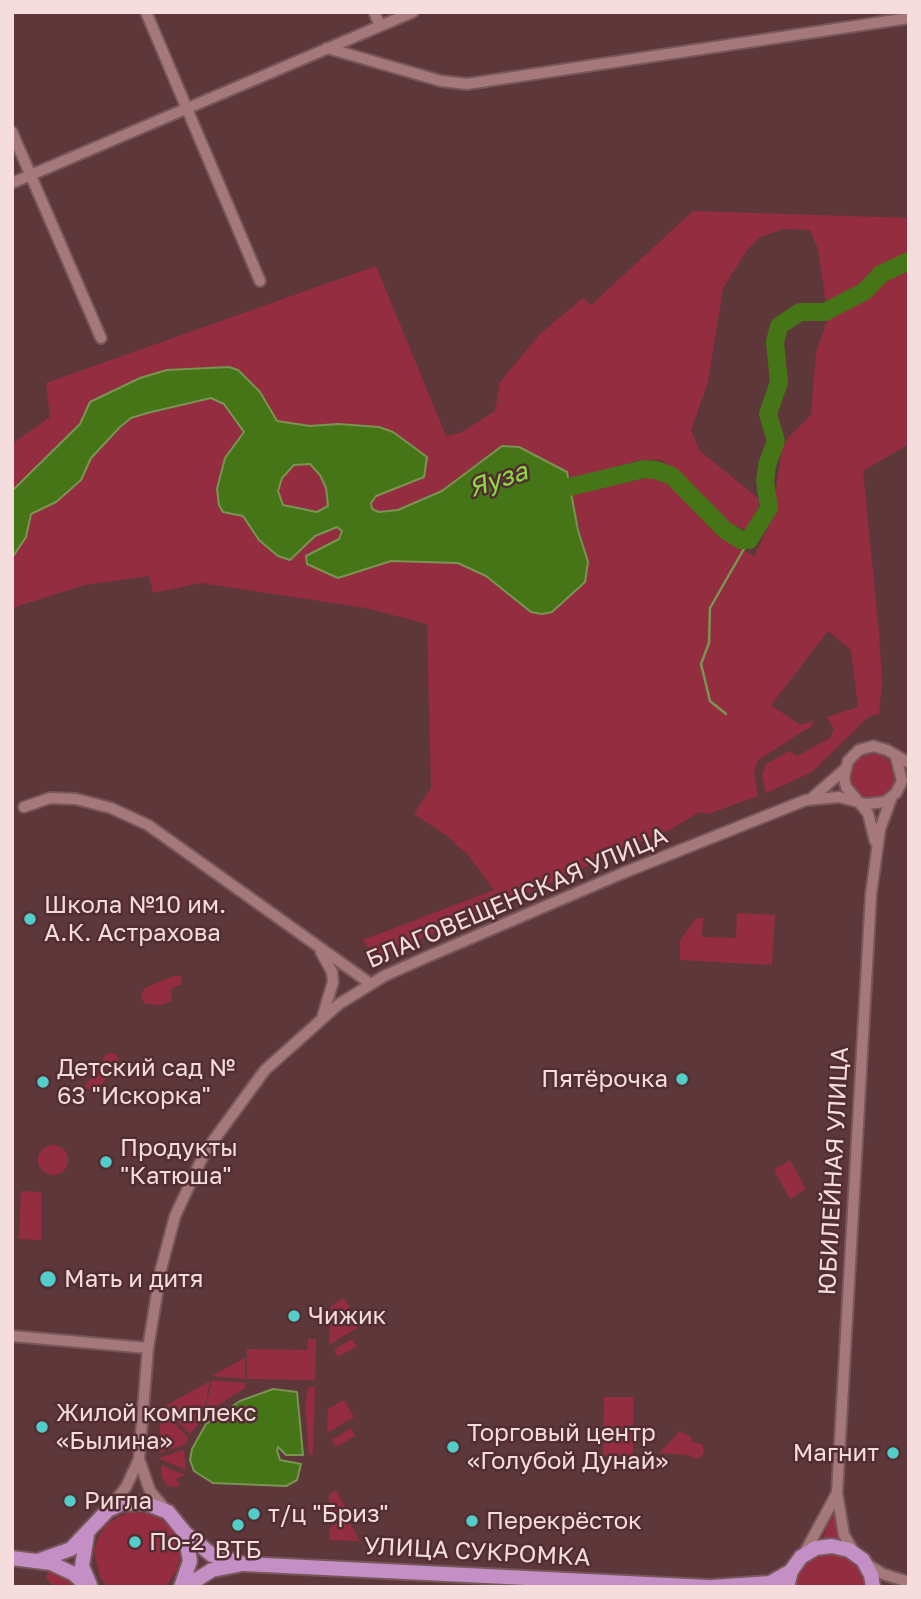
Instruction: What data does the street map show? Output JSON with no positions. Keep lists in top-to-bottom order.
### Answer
{
  "streets": {
    "main road": ["УЛИЦА СУКРОМКА"],
    "street": ["БЛАГОВЕЩЕНСКАЯ УЛИЦА", "ЮБИЛЕЙНАЯ УЛИЦА"]
  },
  "water": ["Яуза"],
  "places": [
    "Школа №10 им. А.К. Астрахова",
    "Пятёрочка",
    "Детский сад № 63 \"Искорка\"",
    "Продукты \"Катюша\"",
    "Мать и дитя",
    "Чижик",
    "Жилой комплекс «Былина»",
    "Торговый центр «Голубой Дунай»",
    "Магнит",
    "Ригла",
    "т/ц \"Бриз\"",
    "Перекрёсток",
    "ВТБ",
    "По-2"
  ]
}
